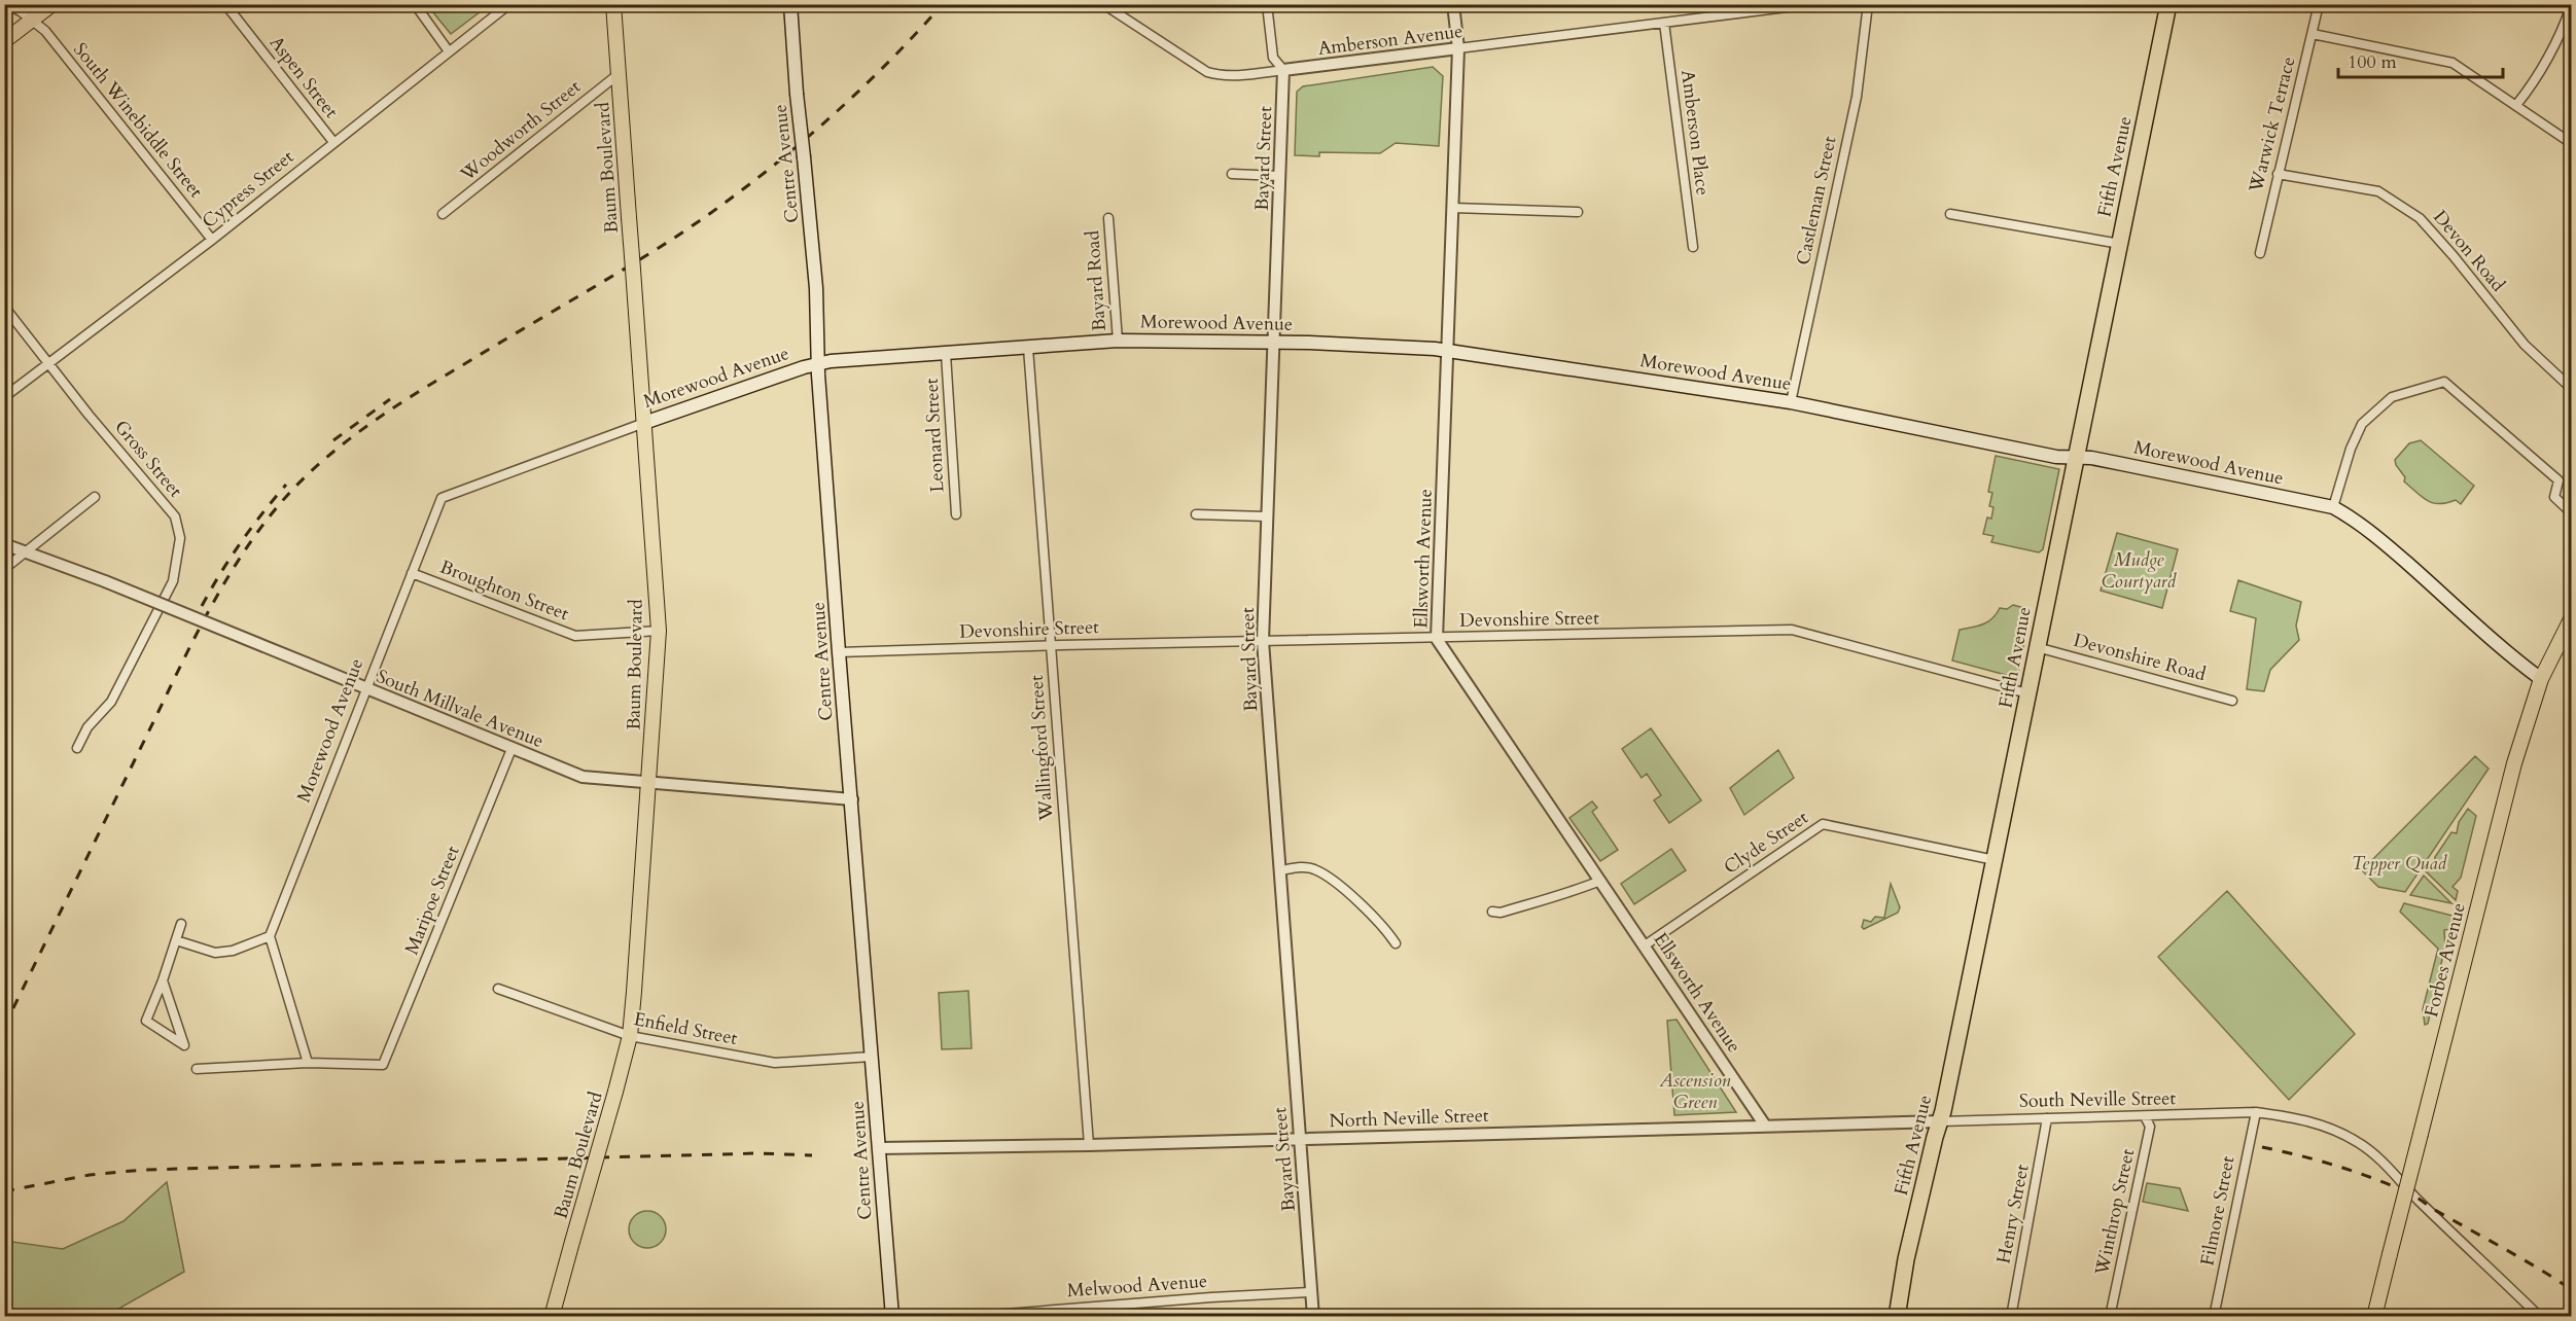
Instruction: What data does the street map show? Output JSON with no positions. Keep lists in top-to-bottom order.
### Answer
{
  "streets": {
    "highway": ["Fifth Avenue"],
    "main road": [
      "Centre Avenue",
      "Baum Boulevard",
      "Morewood Avenue",
      "Forbes Avenue"
    ],
    "street": [
      "Amberson Avenue",
      "Aspen Street",
      "South Winebiddle Street",
      "Warwick Terrace",
      "Woodworth Street",
      "Amberson Place",
      "Bayard Street",
      "Cypress Street",
      "Castleman Street",
      "Devon Road",
      "Bayard Road",
      "Leonard Street",
      "Gross Street",
      "Ellsworth Avenue",
      "Broughton Street",
      "Devonshire Street",
      "Devonshire Road",
      "South Millvale Avenue",
      "Wallingford Street",
      "Clyde Street",
      "Maripoe Street",
      "Enfield Street",
      "South Neville Street",
      "North Neville Street",
      "Filmore Street",
      "Winthrop Street",
      "Henry Street",
      "Melwood Avenue"
    ]
  },
  "crossings": [
    ["Amberson Avenue", "Amberson Place"],
    ["Amberson Avenue", "Bayard Street"],
    ["Amberson Avenue", "Ellsworth Avenue"],
    ["Aspen Street", "Cypress Street"],
    ["South Winebiddle Street", "Cypress Street"],
    ["Warwick Terrace", "Devon Road"],
    ["Woodworth Street", "Baum Boulevard"],
    ["Bayard Street", "Morewood Avenue"],
    ["Bayard Street", "Devonshire Street"],
    ["Bayard Street", "North Neville Street"],
    ["Bayard Street", "Melwood Avenue"],
    ["Centre Avenue", "Morewood Avenue"],
    ["Centre Avenue", "Devonshire Street"],
    ["Centre Avenue", "South Millvale Avenue"],
    ["Centre Avenue", "Enfield Street"],
    ["Centre Avenue", "North Neville Street"],
    ["Fifth Avenue", "Morewood Avenue"],
    ["Fifth Avenue", "Devonshire Street"],
    ["Fifth Avenue", "Devonshire Road"],
    ["Fifth Avenue", "Clyde Street"],
    ["Fifth Avenue", "South Neville Street"],
    ["Fifth Avenue", "North Neville Street"],
    ["Baum Boulevard", "Morewood Avenue"],
    ["Baum Boulevard", "Broughton Street"],
    ["Baum Boulevard", "South Millvale Avenue"],
    ["Baum Boulevard", "Enfield Street"],
    ["Cypress Street", "Gross Street"],
    ["Castleman Street", "Morewood Avenue"],
    ["Bayard Road", "Morewood Avenue"],
    ["Morewood Avenue", "Leonard Street"],
    ["Morewood Avenue", "Ellsworth Avenue"],
    ["Morewood Avenue", "Broughton Street"],
    ["Morewood Avenue", "South Millvale Avenue"],
    ["Morewood Avenue", "Wallingford Street"],
    ["Morewood Avenue", "Forbes Avenue"],
    ["Ellsworth Avenue", "Devonshire Street"],
    ["Ellsworth Avenue", "Clyde Street"],
    ["Ellsworth Avenue", "North Neville Street"],
    ["Devonshire Street", "Wallingford Street"],
    ["South Millvale Avenue", "Maripoe Street"],
    ["Wallingford Street", "North Neville Street"],
    ["South Neville Street", "North Neville Street"],
    ["South Neville Street", "Filmore Street"],
    ["South Neville Street", "Winthrop Street"],
    ["South Neville Street", "Henry Street"]
  ],
  "parks": ["Mudge Courtyard", "Tepper Quad", "Ascension Green"],
  "scale_bar": "100 m"
}
